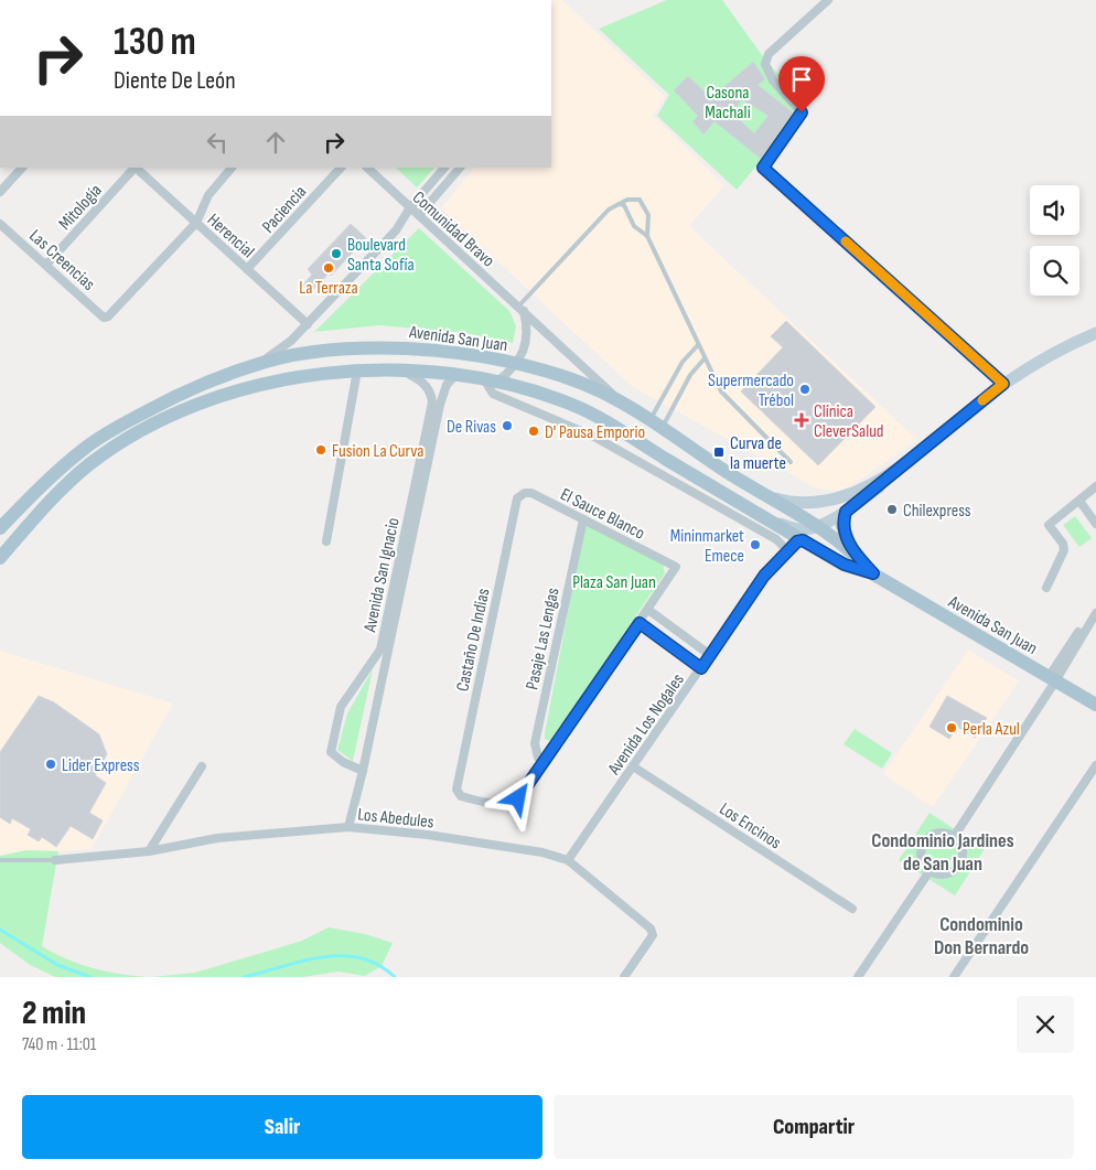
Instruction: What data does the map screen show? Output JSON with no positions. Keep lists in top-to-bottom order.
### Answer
{
  "streets": {
    "main road": ["Avenida San Juan"],
    "street": [
      "Mitología",
      "Paciencia",
      "Comunidad Bravo",
      "Herencial",
      "Las Creencias",
      "El Sauce Blanco",
      "Avenida San Ignacio",
      "Pasaje Las Lengas",
      "Castaño De Indias",
      "Avenida Los Nogales",
      "Los Abedules",
      "Los Encinos"
    ]
  },
  "crossings": [
    ["Mitología", "Las Creencias"],
    ["Paciencia", "Herencial"],
    ["Comunidad Bravo", "Avenida San Juan"],
    ["Herencial", "Las Creencias"],
    ["Avenida San Juan", "Avenida San Ignacio"],
    ["Avenida San Juan", "Avenida Los Nogales"],
    ["El Sauce Blanco", "Pasaje Las Lengas"],
    ["El Sauce Blanco", "Castaño De Indias"],
    ["Avenida San Ignacio", "Los Abedules"],
    ["Pasaje Las Lengas", "Castaño De Indias"],
    ["Avenida Los Nogales", "Los Abedules"],
    ["Avenida Los Nogales", "Los Encinos"]
  ],
  "districts": ["Condominio Jardines de San Juan", "Condominio Don Bernardo"],
  "parks": ["Casona Machali", "Plaza San Juan"],
  "places": {
    "other": [
      "Boulevard Santa Sofía",
      "La Terraza",
      "Supermercado Trébol",
      "De Rivas",
      "D' Pausa Emporio",
      "Fusion La Curva",
      "Chilexpress",
      "Mininmarket Emece",
      "Perla Azul",
      "Lider Express"
    ],
    "health": ["Clínica CleverSalud"],
    "transit": ["Curva de la muerte"]
  },
  "page": {
    "turn": ["130 m", "Diente De León"],
    "heading": ["2 min", "740 m · 11:01"],
    "buttons": ["Salir", "Compartir"]
  }
}
